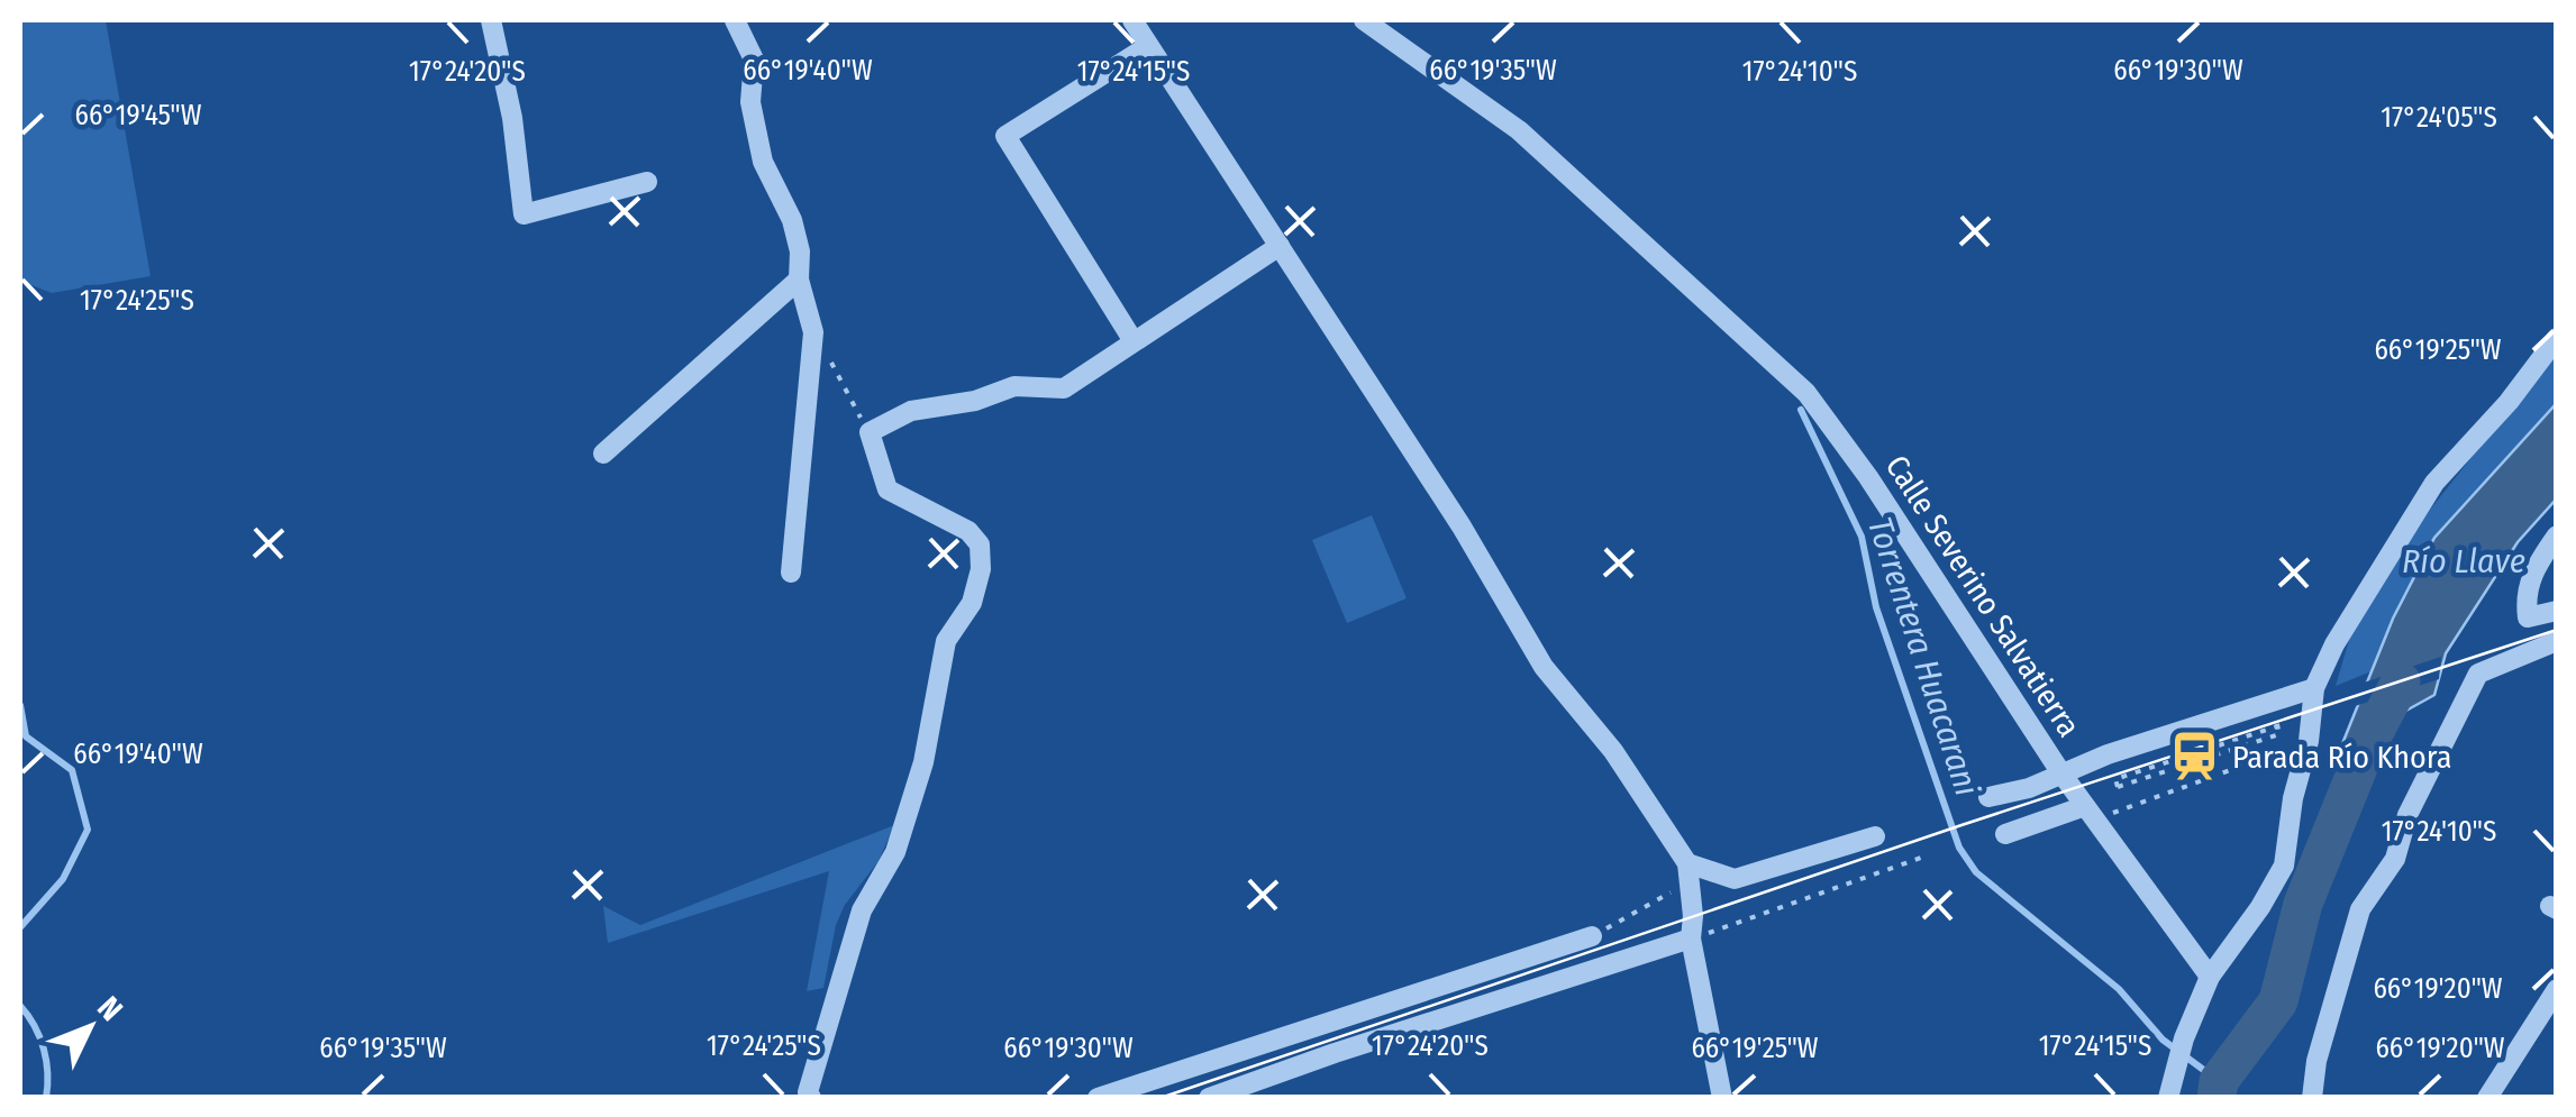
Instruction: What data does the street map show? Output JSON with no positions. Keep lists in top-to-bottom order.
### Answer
{
  "streets": {
    "street": ["Calle Severino Salvatierra"]
  },
  "water": ["Río Llave", "Torrentera Huacarani"],
  "places": {
    "station": ["Parada Río Khora"]
  },
  "north": "top right",
  "coordinates": [
    "66°19'40\"W",
    "66°19'35\"W",
    "66°19'30\"W",
    "17°24'20\"S",
    "17°24'15\"S",
    "17°24'10\"S",
    "66°19'45\"W",
    "17°24'05\"S",
    "17°24'25\"S",
    "66°19'25\"W",
    "66°19'20\"W"
  ]
}
